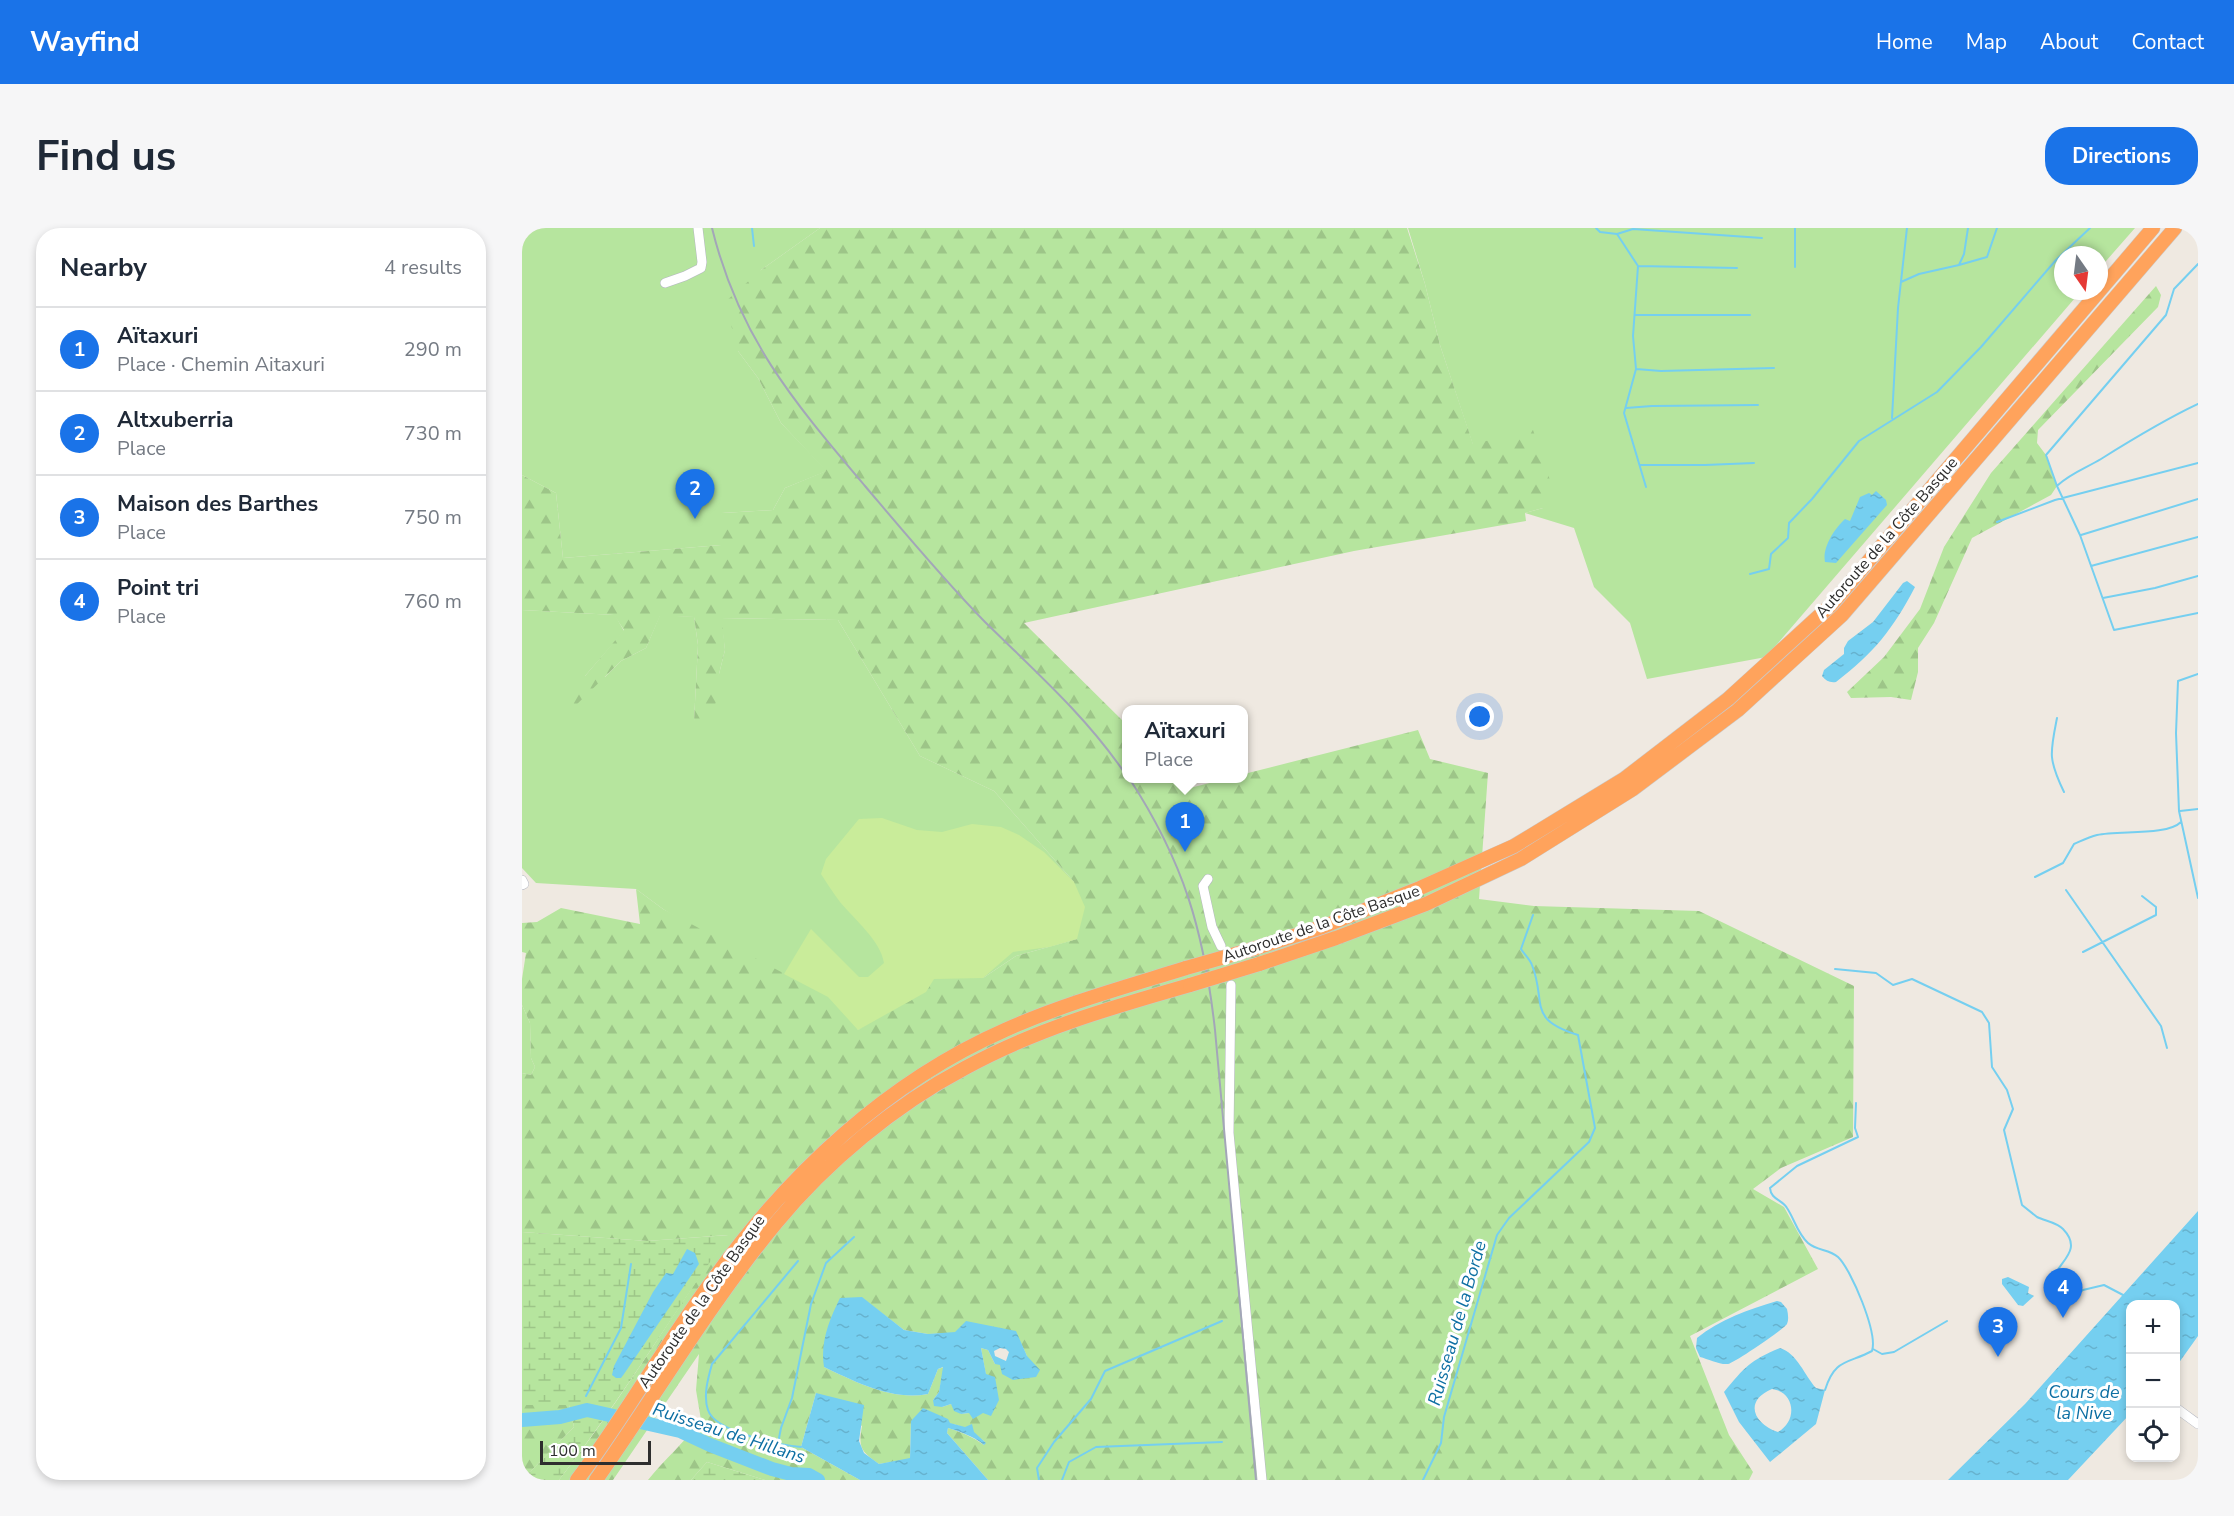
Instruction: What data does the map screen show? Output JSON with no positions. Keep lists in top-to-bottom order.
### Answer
{
  "streets": {
    "highway": ["Autoroute de la Côte Basque"]
  },
  "water": ["Ruisseau de la Borde", "Cours de la Nive", "Ruisseau de Hillans"],
  "scale_bar": "100 m",
  "north": "bottom",
  "page": {
    "header": "Wayfind",
    "nav": [
      "Home",
      "Map",
      "About",
      "Contact"
    ],
    "buttons": "Directions",
    "title": "Find us",
    "heading": ["Nearby", "4 results"],
    "list": [
      {
        "mark": "1",
        "name": "Aïtaxuri",
        "note": "Place · Chemin Aitaxuri",
        "value": "290 m"
      },
      {
        "mark": "2",
        "name": "Altxuberria",
        "note": "Place",
        "value": "730 m"
      },
      {
        "mark": "3",
        "name": "Maison des Barthes",
        "note": "Place",
        "value": "750 m"
      },
      {
        "mark": "4",
        "name": "Point tri",
        "note": "Place",
        "value": "760 m"
      }
    ],
    "pins": [
      "2",
      "1",
      "4",
      "3"
    ],
    "popup": ["Aïtaxuri", "Place"],
    "map_buttons": ["+", "−"],
    "scale": "100 m"
  }
}
